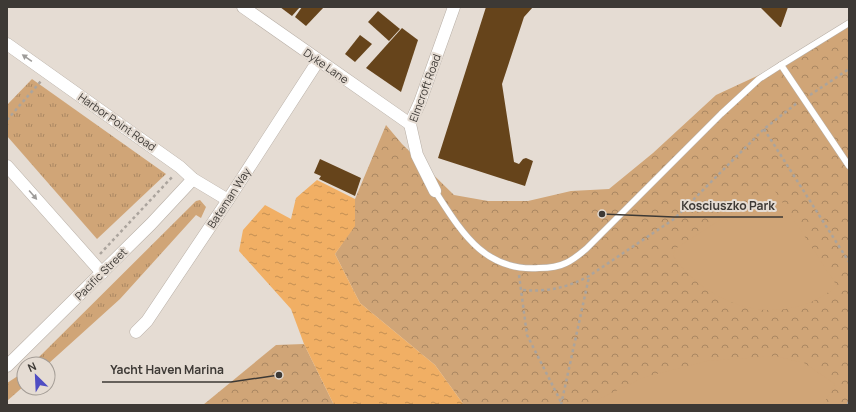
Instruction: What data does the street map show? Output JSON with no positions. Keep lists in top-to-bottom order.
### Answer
{
  "streets": {
    "street": [
      "Dyke Lane",
      "Elmcroft Road",
      "Harbor Point Road",
      "Bateman Way",
      "Pacific Street"
    ]
  },
  "crossings": [
    ["Dyke Lane", "Elmcroft Road"],
    ["Dyke Lane", "Bateman Way"],
    ["Harbor Point Road", "Bateman Way"],
    ["Harbor Point Road", "Pacific Street"]
  ],
  "places": ["Kosciuszko Park", "Yacht Haven Marina"],
  "north": "top left"
}
